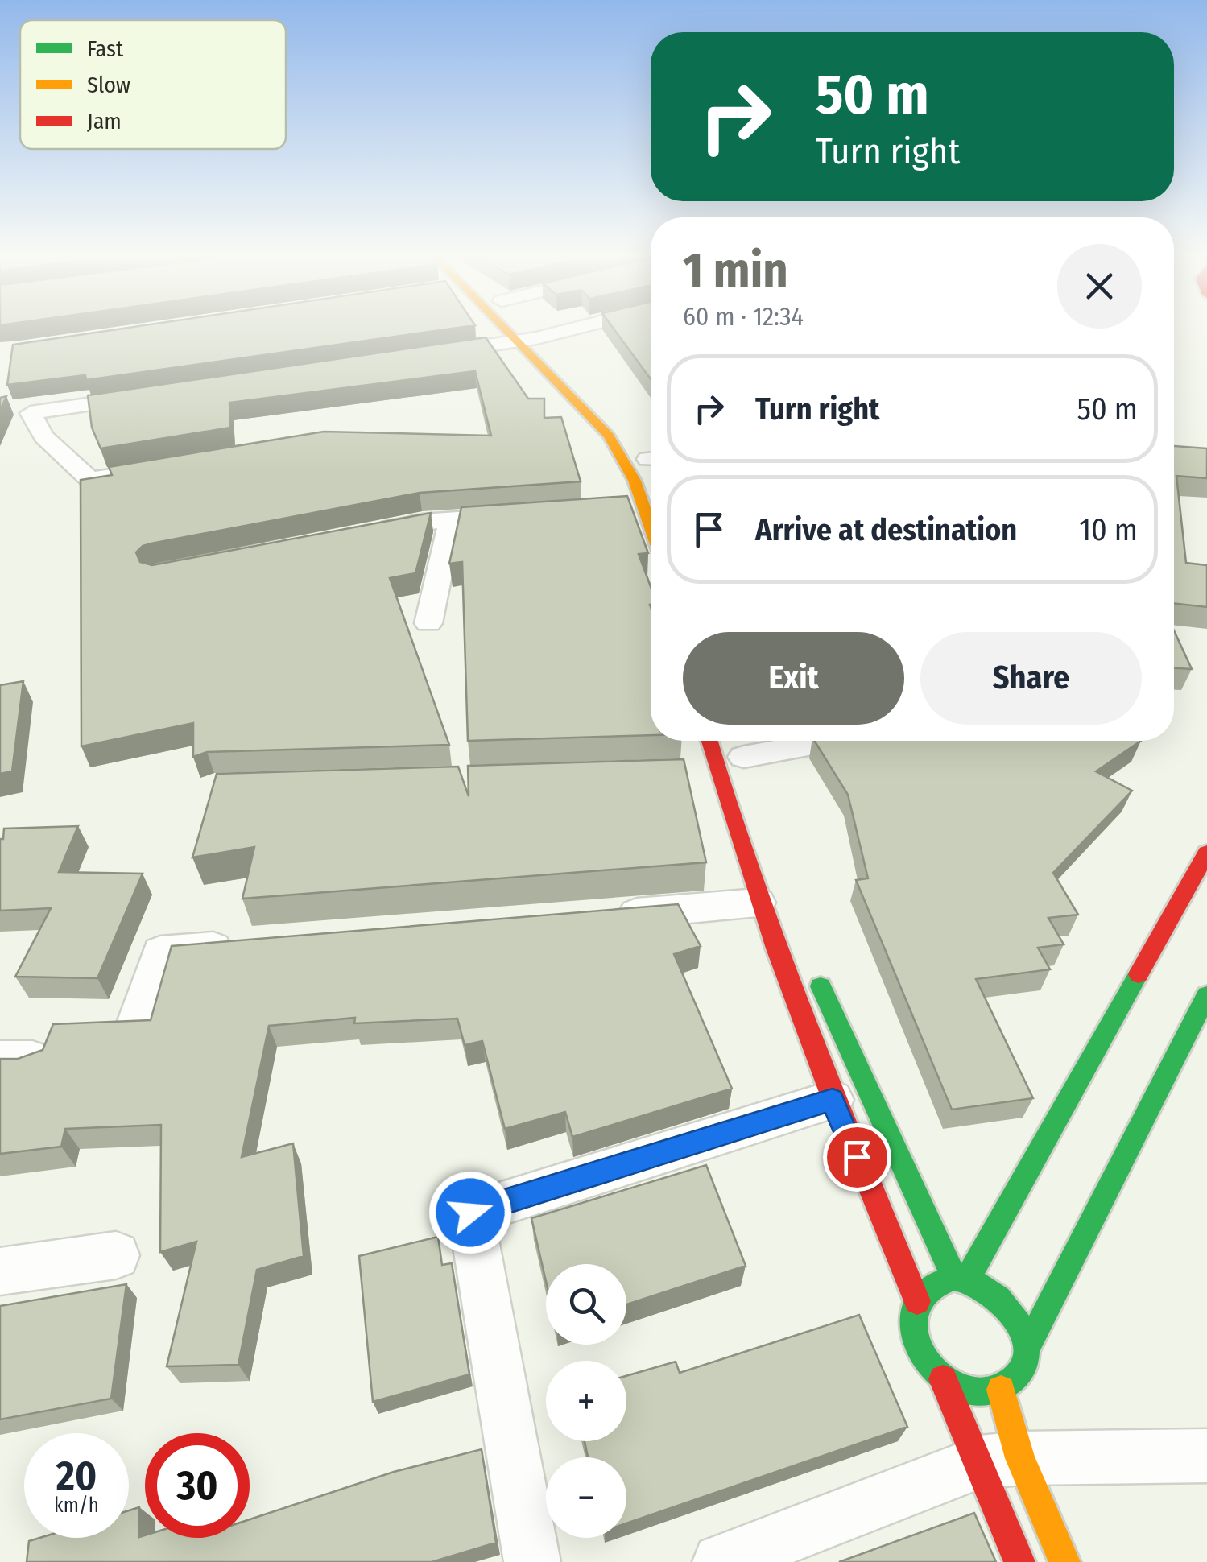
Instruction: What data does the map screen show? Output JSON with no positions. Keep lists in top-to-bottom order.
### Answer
{
  "legend": ["Fast", "Slow", "Jam"],
  "page": {
    "turn": ["50 m", "Turn right"],
    "heading": ["1 min", "60 m · 12:34"],
    "list": [
      {
        "name": "Turn right",
        "value": "50 m"
      },
      {
        "name": "Arrive at destination",
        "value": "10 m"
      }
    ],
    "buttons": ["Exit", "Share"],
    "map_buttons": ["+", "−"],
    "speed": "20 km/h",
    "limit": "30"
  }
}
